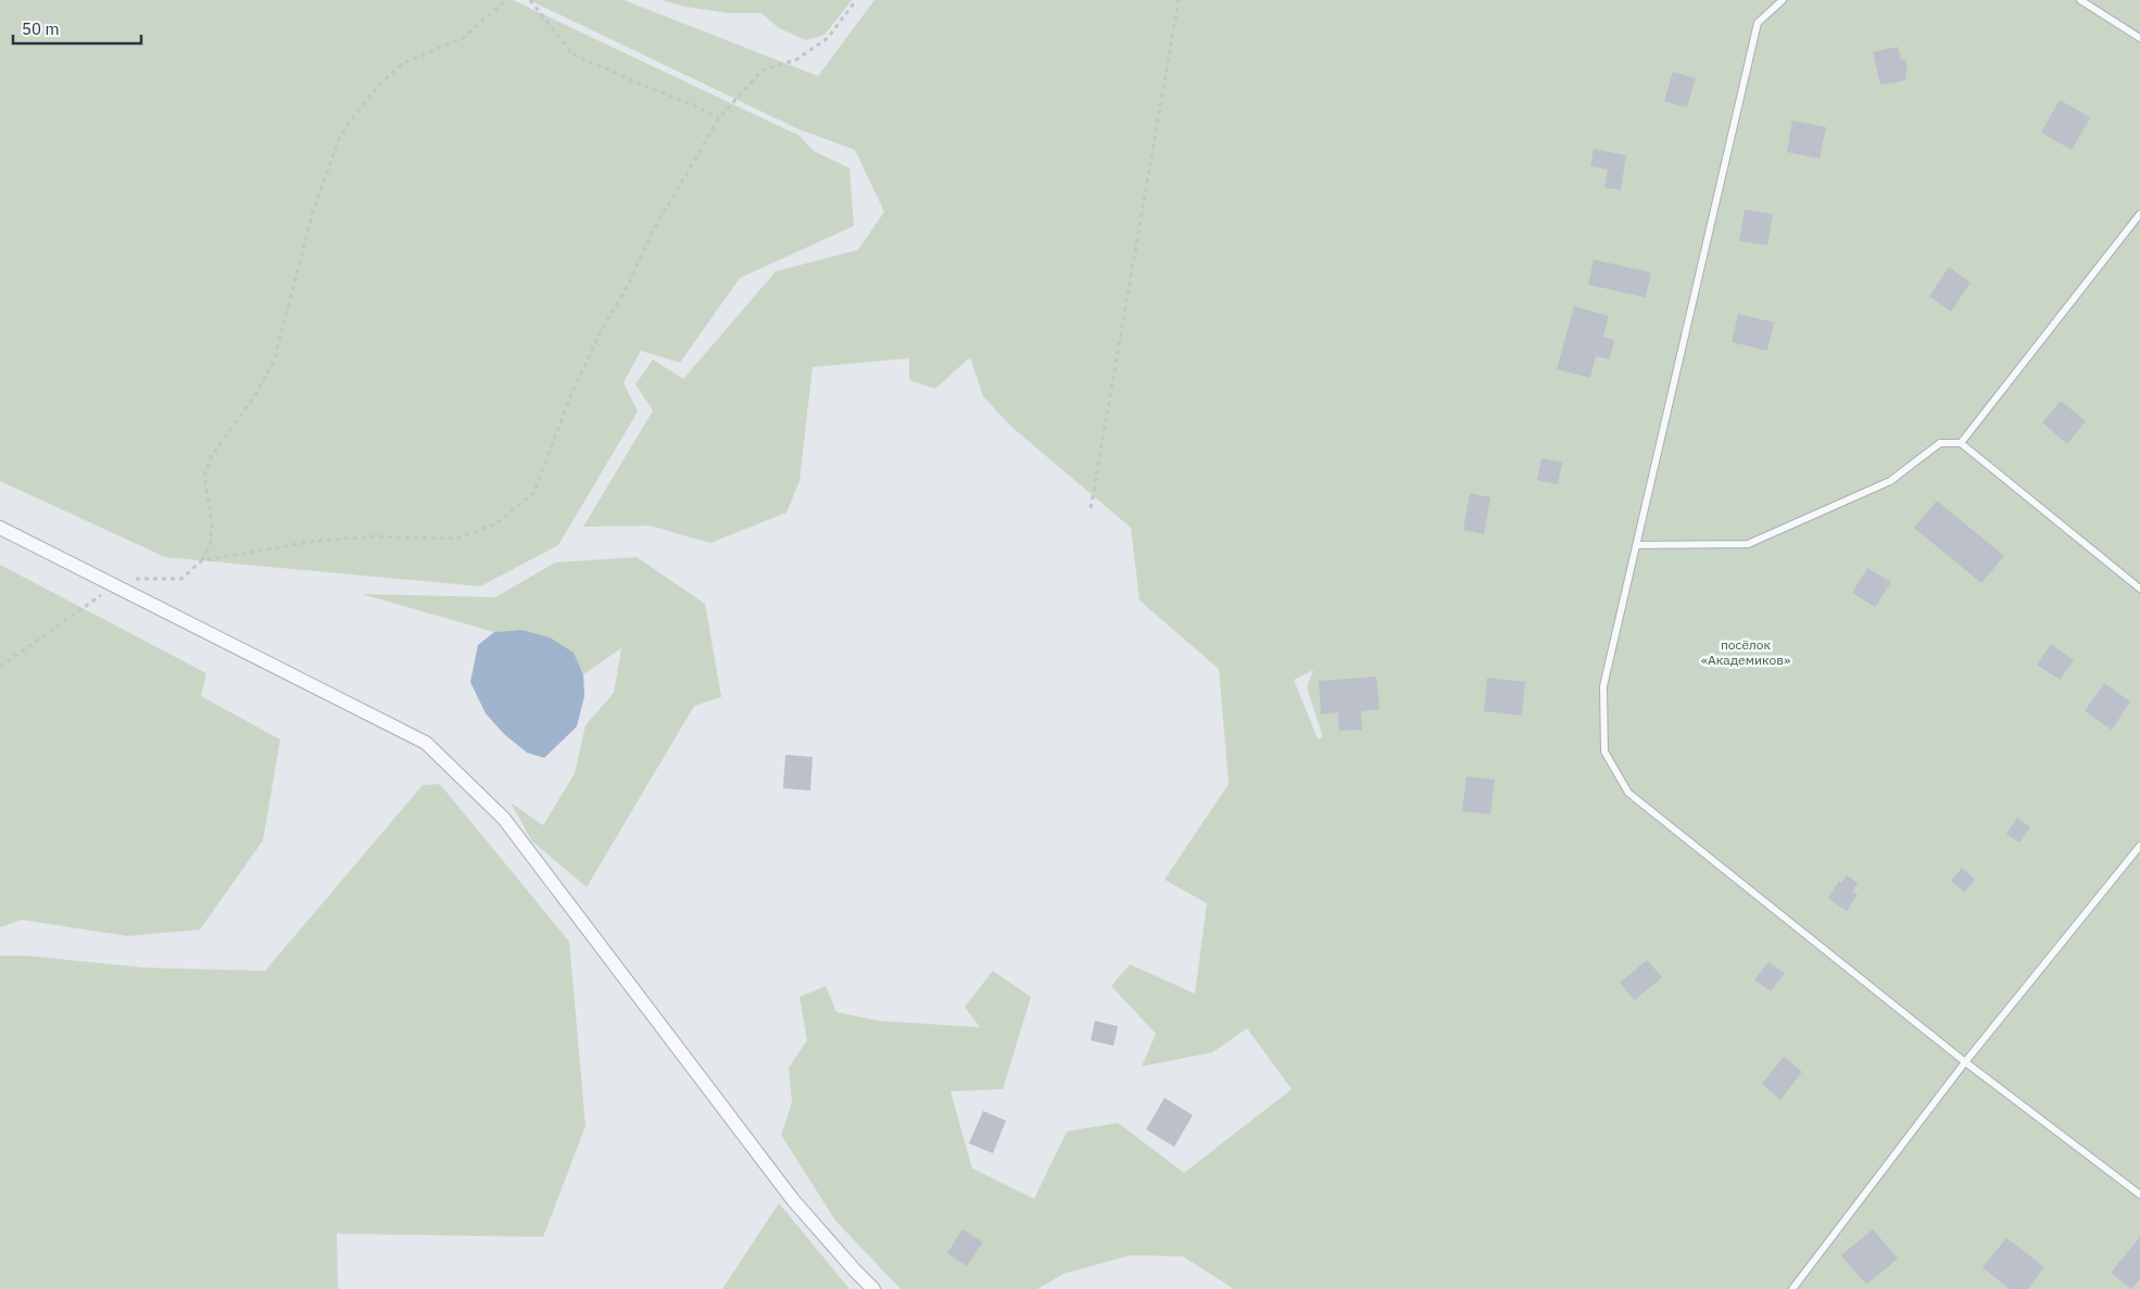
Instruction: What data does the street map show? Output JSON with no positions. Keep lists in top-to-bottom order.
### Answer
{
  "parks": ["посёлок «Академиков»"],
  "scale_bar": "50 m"
}
